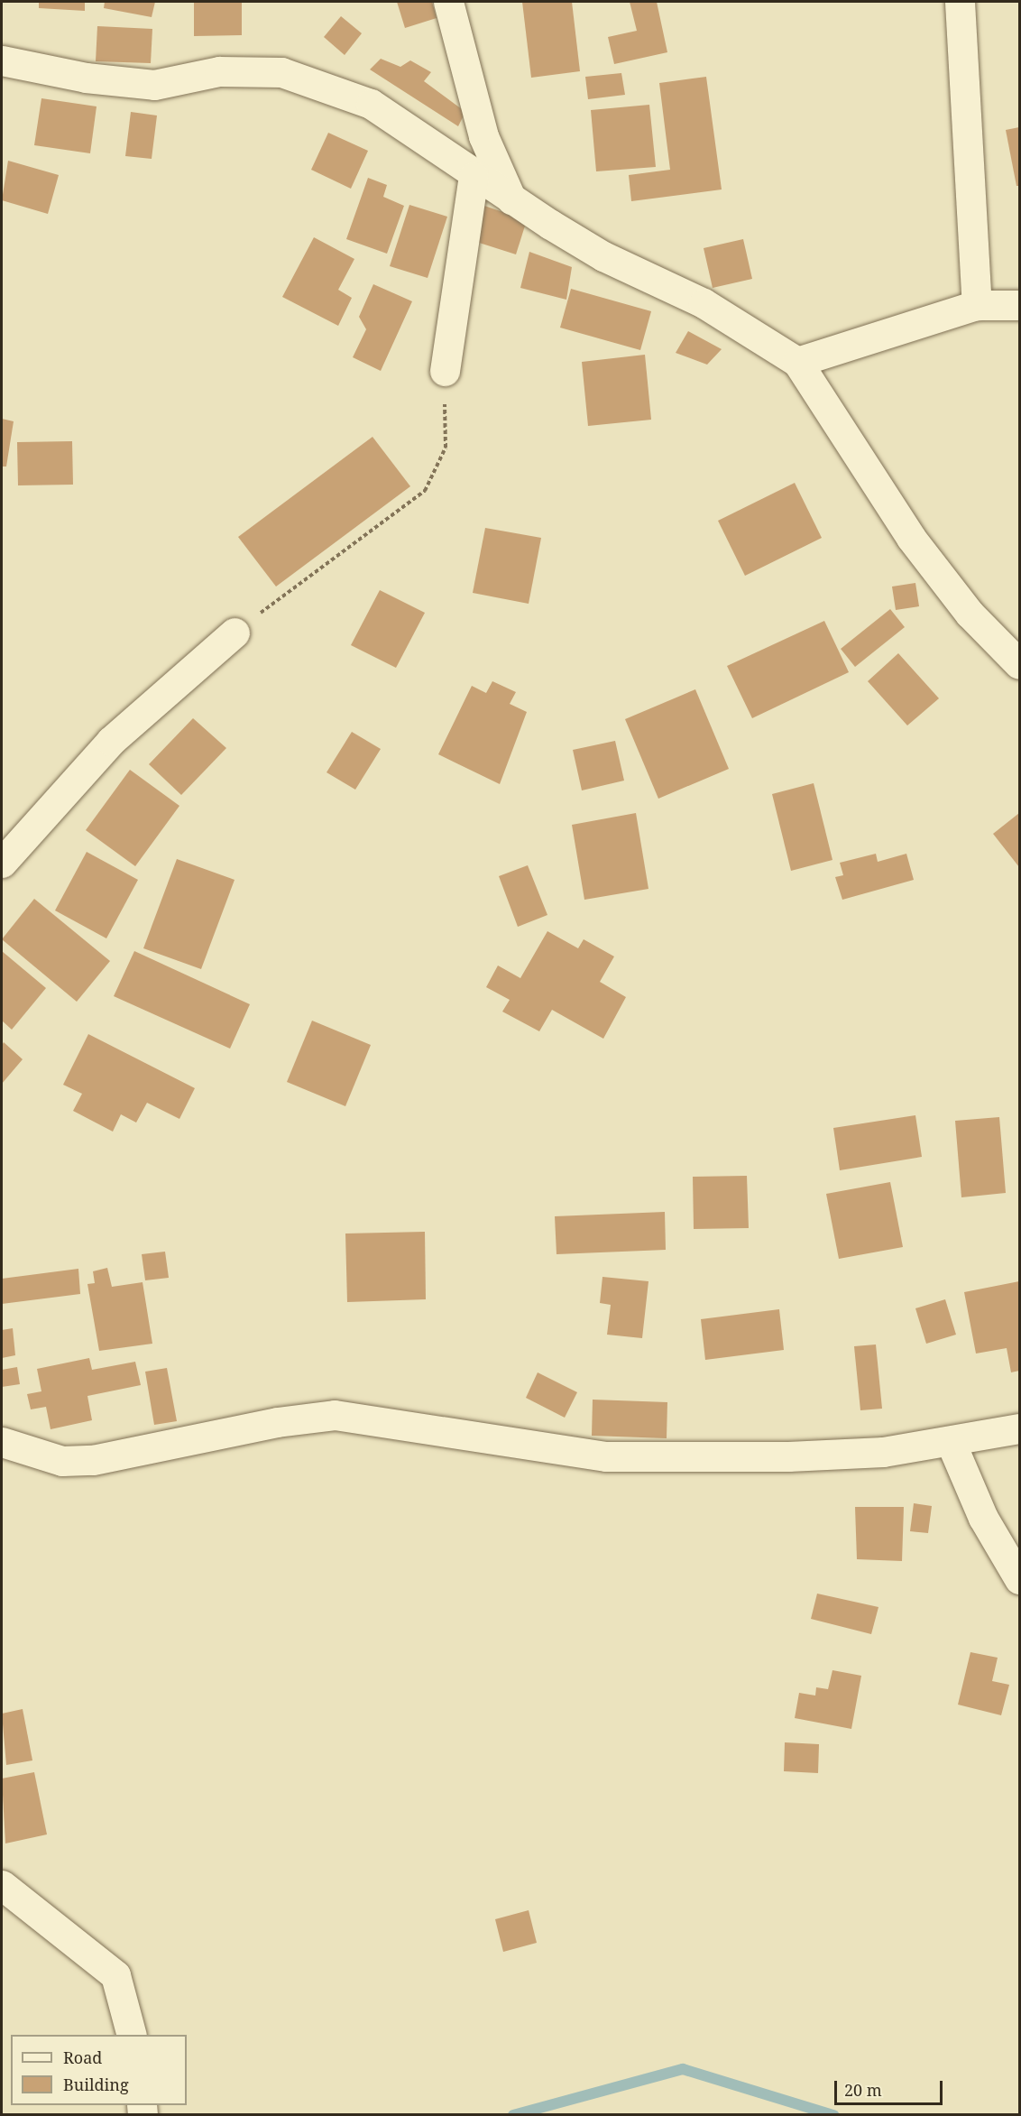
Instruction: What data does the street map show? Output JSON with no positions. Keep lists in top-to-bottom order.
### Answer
{
  "legend": ["Road", "Building"],
  "scale_bar": "20 m"
}
